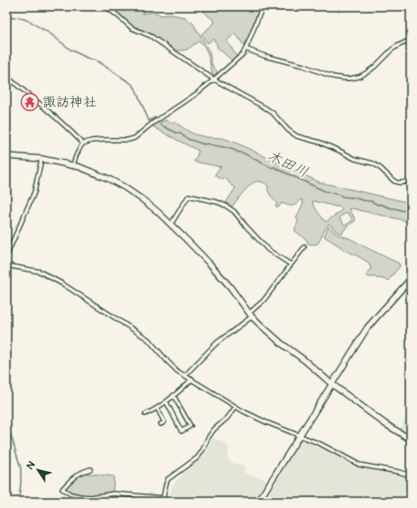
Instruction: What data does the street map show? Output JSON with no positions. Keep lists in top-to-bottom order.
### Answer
{
  "water": ["木田川"],
  "places": {
    "temple": ["諏訪神社"]
  },
  "north": "top left"
}
